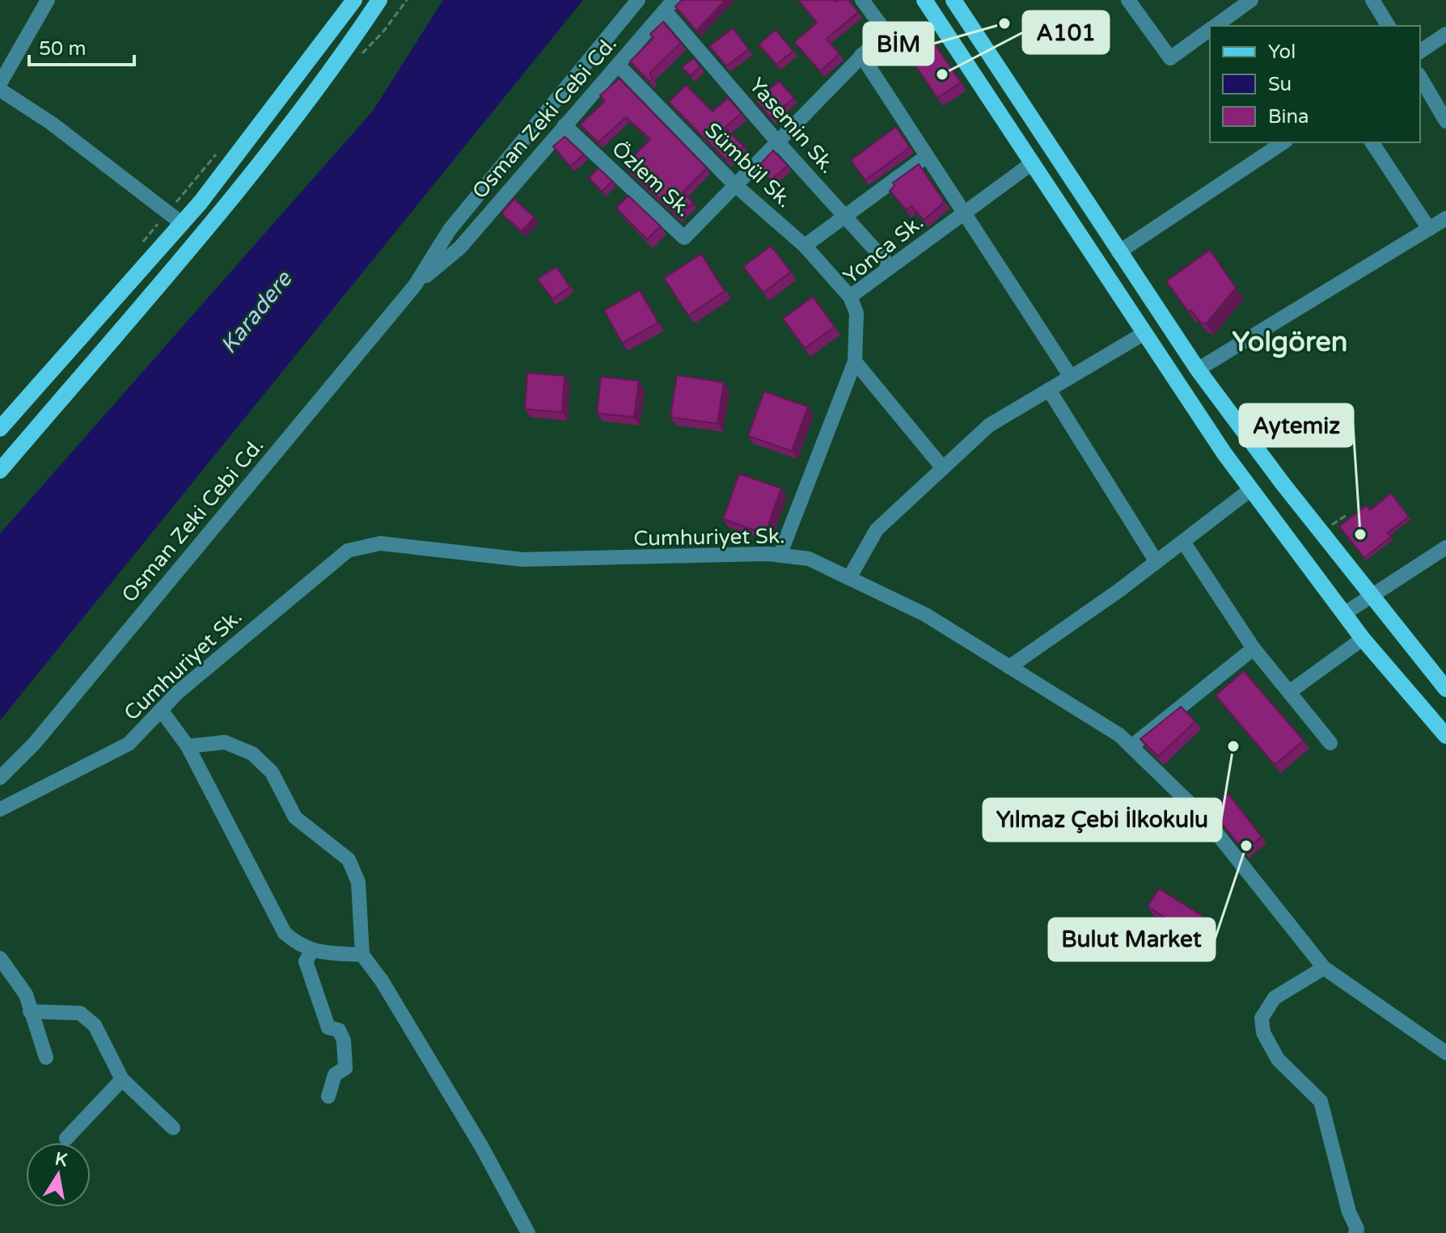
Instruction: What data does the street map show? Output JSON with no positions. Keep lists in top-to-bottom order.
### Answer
{
  "streets": {
    "street": [
      "Osman Zeki Cebi Cd.",
      "Yasemin Sk.",
      "Sümbül Sk.",
      "Özlem Sk.",
      "Yonca Sk.",
      "Cumhuriyet Sk."
    ]
  },
  "crossings": [
    ["Osman Zeki Cebi Cd.", "Yasemin Sk."],
    ["Osman Zeki Cebi Cd.", "Sümbül Sk."],
    ["Osman Zeki Cebi Cd.", "Özlem Sk."],
    ["Yasemin Sk.", "Yonca Sk."],
    ["Sümbül Sk.", "Özlem Sk."],
    ["Sümbül Sk.", "Yonca Sk."],
    ["Yonca Sk.", "Cumhuriyet Sk."]
  ],
  "districts": ["Yolgören"],
  "water": ["Karadere"],
  "places": [
    "BİM",
    "A101",
    "Aytemiz",
    "Yılmaz Çebi İlkokulu",
    "Bulut Market"
  ],
  "legend": ["Yol", "Su", "Bina"],
  "scale_bar": "50 m",
  "north": "top"
}
